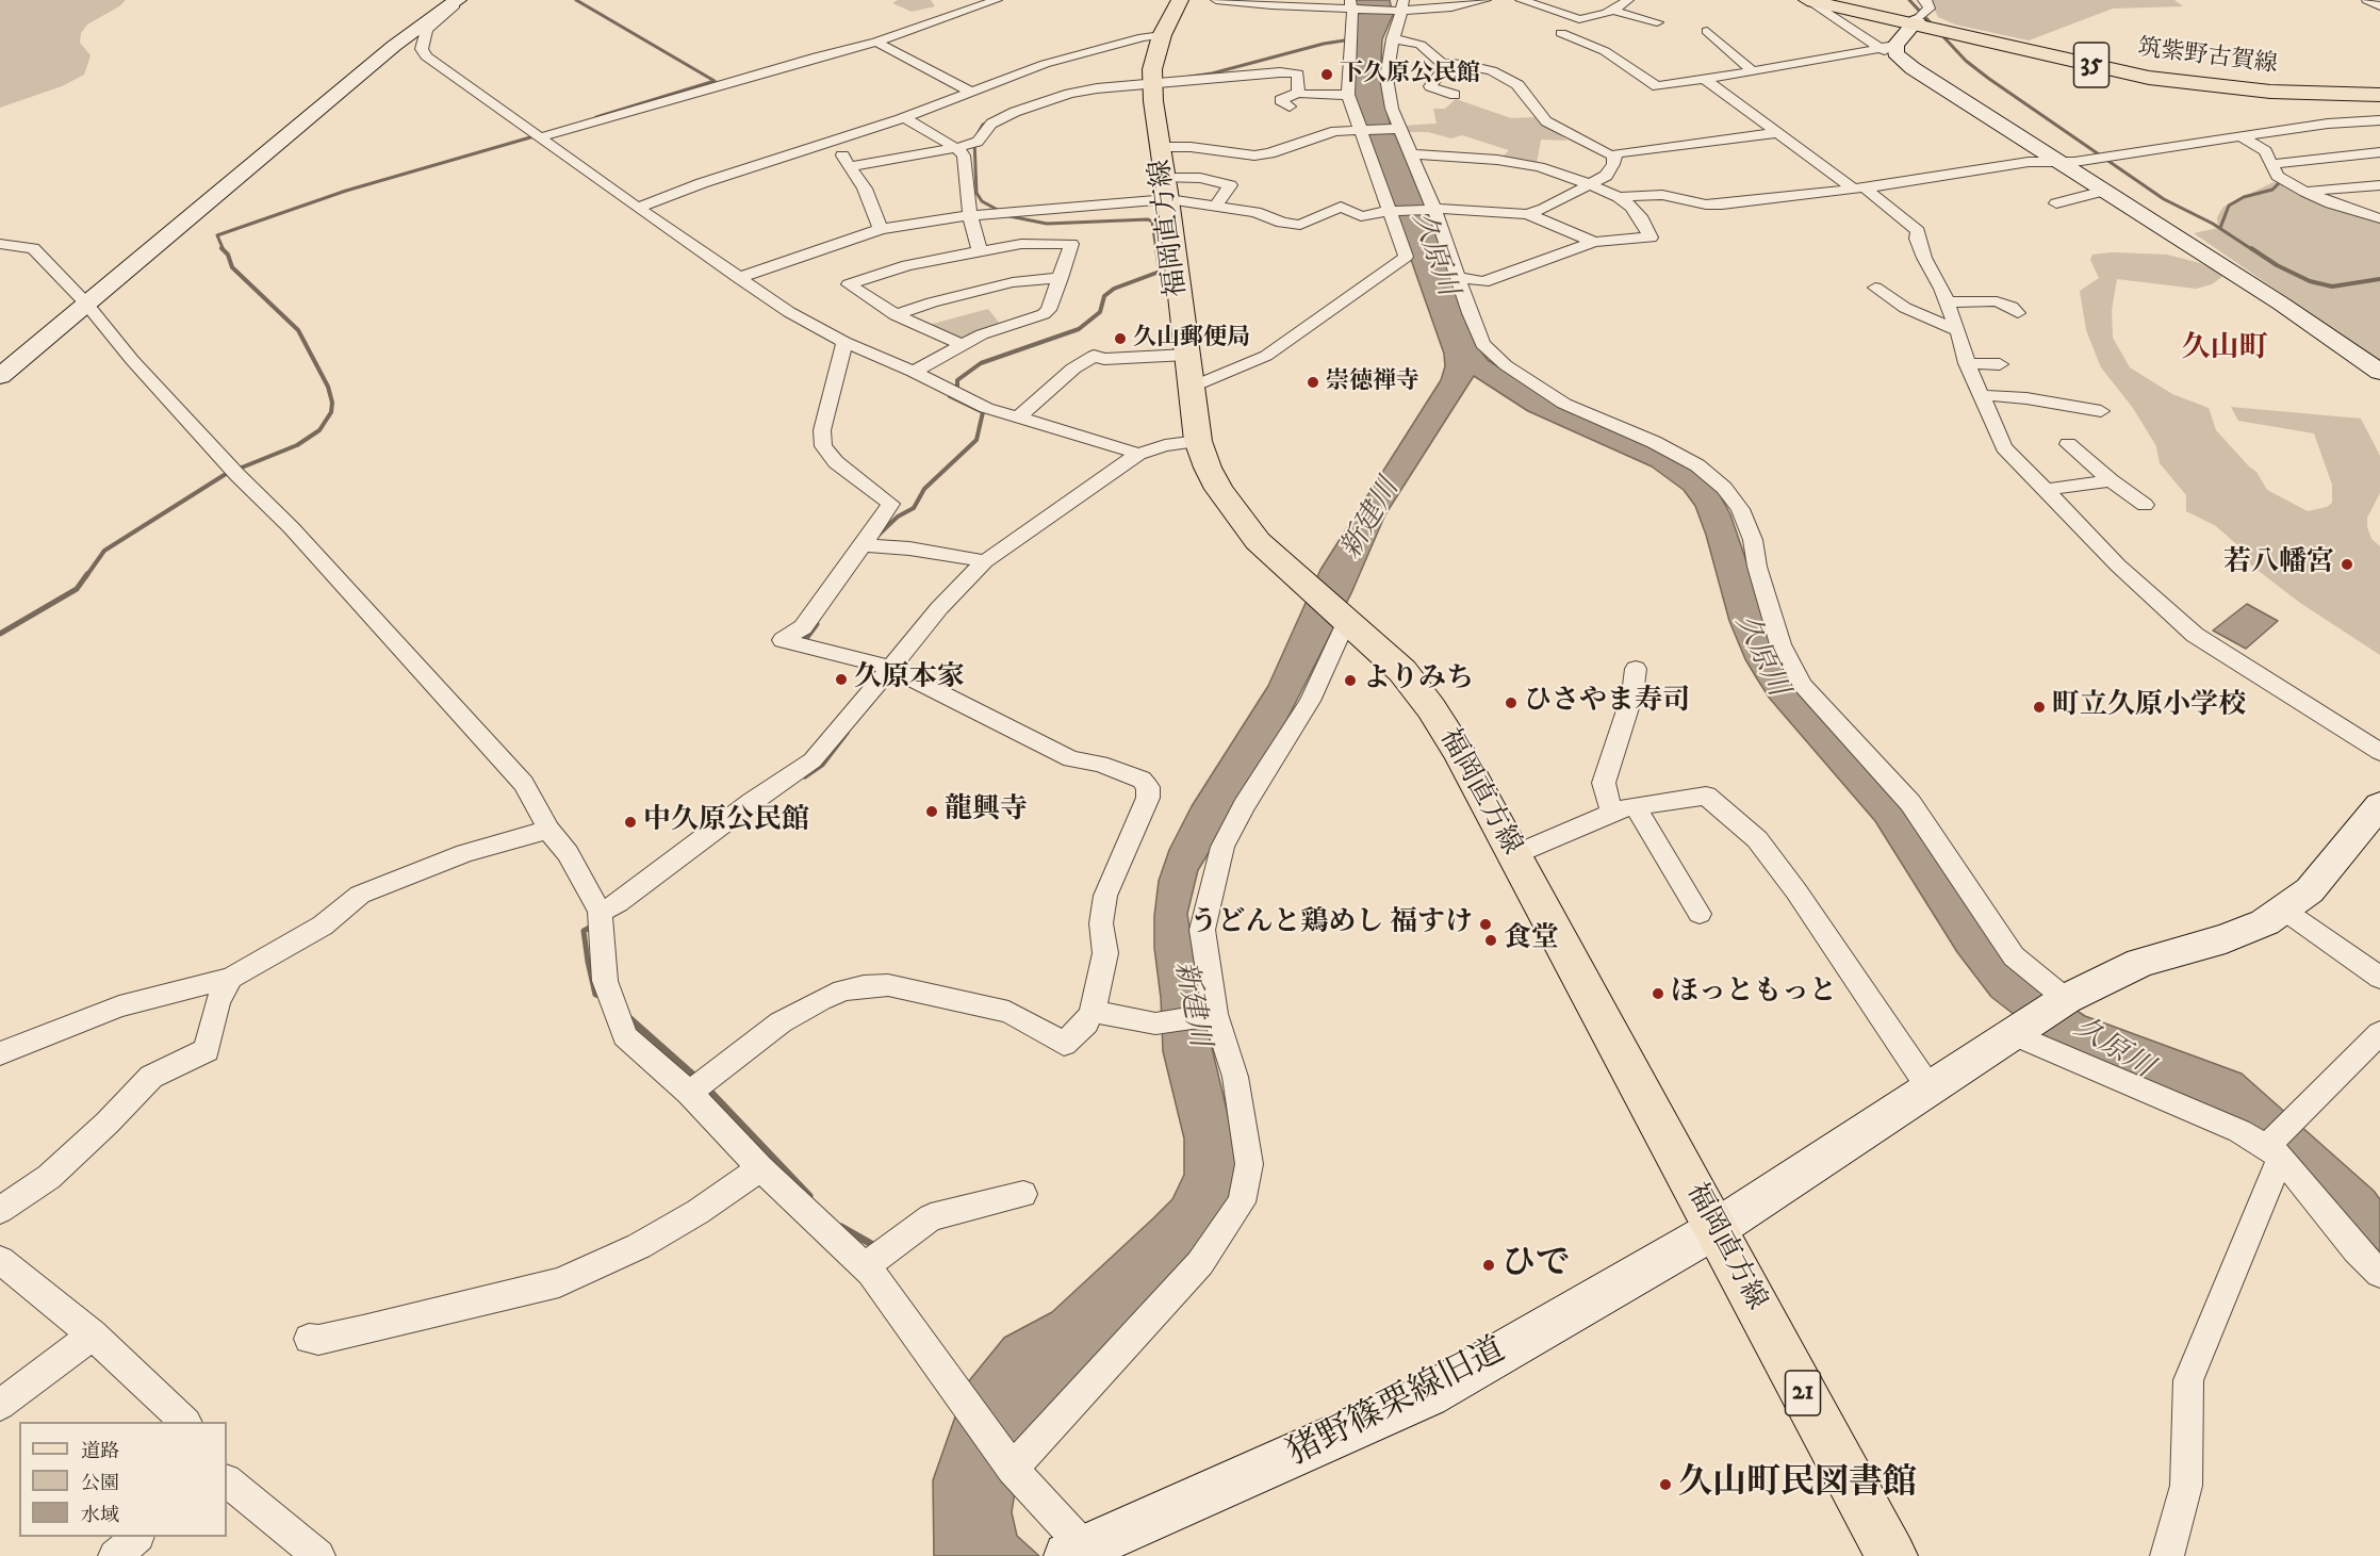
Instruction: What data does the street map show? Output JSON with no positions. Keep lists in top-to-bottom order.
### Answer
{
  "streets": {
    "main road": [
      "筑紫野古賀線",
      "35",
      "福岡直方線",
      "21"
    ],
    "street": ["猪野篠栗線旧道"]
  },
  "crossings": [
    ["福岡直方線", "猪野篠栗線旧道"]
  ],
  "districts": ["久山町"],
  "water": ["久原川", "新建川"],
  "places": [
    "下久原公民館",
    "久山郵便局",
    "崇徳禅寺",
    "若八幡宮",
    "久原本家",
    "よりみち",
    "ひさやま寿司",
    "町立久原小学校",
    "龍興寺",
    "中久原公民館",
    "うどんと鶏めし 福すけ",
    "食堂",
    "ほっともっと",
    "ひで",
    "久山町民図書館"
  ],
  "legend": ["道路", "公園", "水域"]
}
